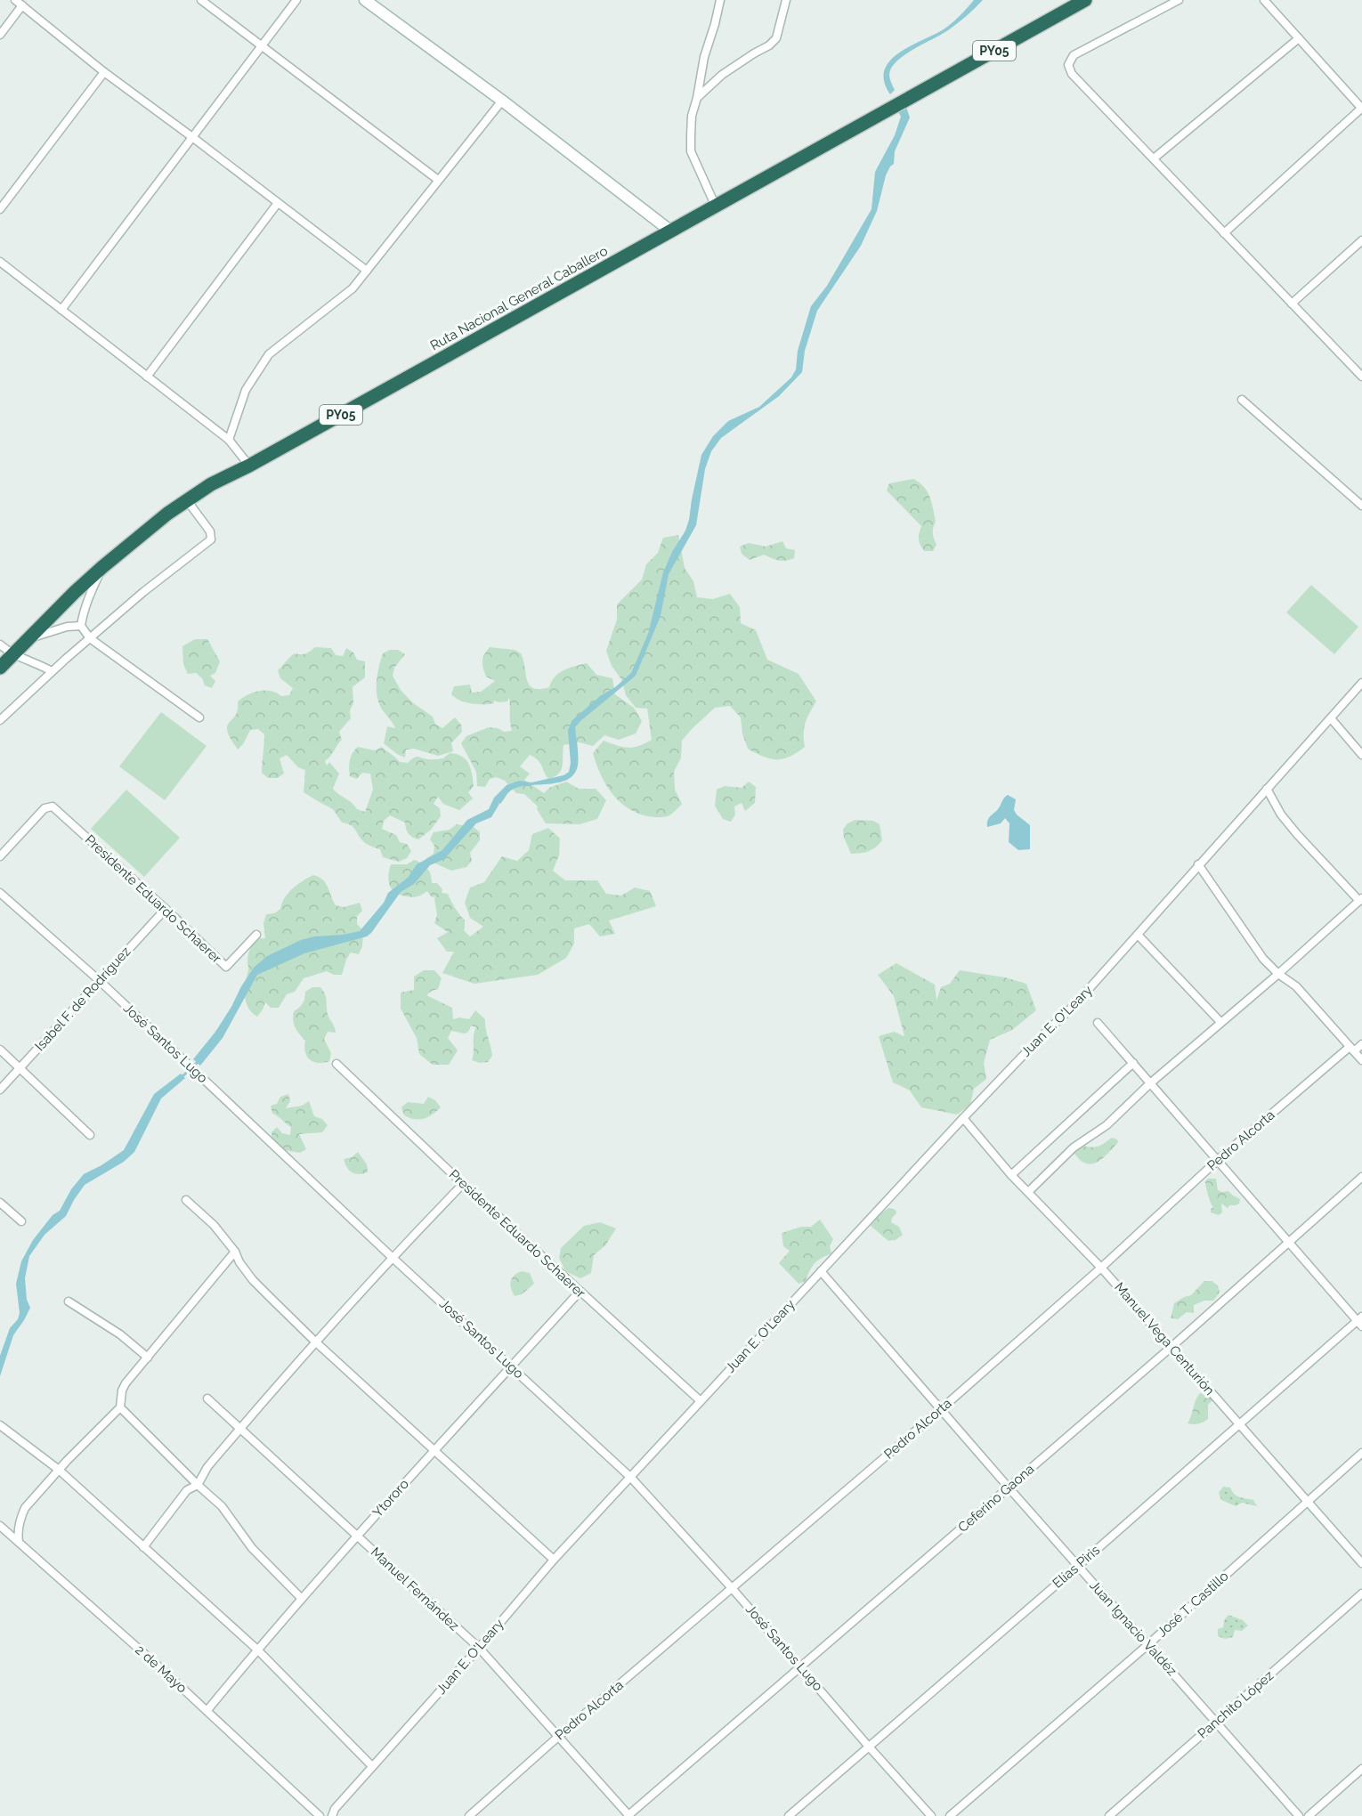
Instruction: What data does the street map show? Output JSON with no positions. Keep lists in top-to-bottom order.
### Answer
{
  "streets": {
    "highway": ["PY05", "Ruta Nacional General Caballero"],
    "street": [
      "Presidente Eduardo Schaerer",
      "Isabel F. de Rodríguez",
      "Juan E. O'Leary",
      "José Santos Lugo",
      "Pedro Alcorta",
      "Manuel Vega Centurión",
      "Ytororo",
      "Ceferino Gaona",
      "Elías Piris",
      "Manuel Fernández",
      "José T. Castillo",
      "Juan Ignacio Valdéz",
      "2 de Mayo",
      "Panchito López"
    ]
  },
  "crossings": [
    ["Presidente Eduardo Schaerer", "Isabel F. de Rodríguez"],
    ["Presidente Eduardo Schaerer", "Juan E. O'Leary"],
    ["Presidente Eduardo Schaerer", "Ytororo"],
    ["Isabel F. de Rodríguez", "José Santos Lugo"],
    ["Juan E. O'Leary", "José Santos Lugo"],
    ["Juan E. O'Leary", "Manuel Vega Centurión"],
    ["Juan E. O'Leary", "Manuel Fernández"],
    ["Juan E. O'Leary", "Juan Ignacio Valdéz"],
    ["José Santos Lugo", "Pedro Alcorta"],
    ["José Santos Lugo", "Ytororo"],
    ["José Santos Lugo", "Ceferino Gaona"],
    ["José Santos Lugo", "Elías Piris"],
    ["Pedro Alcorta", "Manuel Vega Centurión"],
    ["Pedro Alcorta", "Manuel Fernández"],
    ["Pedro Alcorta", "Juan Ignacio Valdéz"],
    ["Manuel Vega Centurión", "Ceferino Gaona"],
    ["Manuel Vega Centurión", "Elías Piris"],
    ["Manuel Vega Centurión", "José T. Castillo"],
    ["Ytororo", "Manuel Fernández"],
    ["Ytororo", "2 de Mayo"],
    ["Ceferino Gaona", "Manuel Fernández"],
    ["Ceferino Gaona", "Juan Ignacio Valdéz"],
    ["Elías Piris", "Juan Ignacio Valdéz"],
    ["José T. Castillo", "Juan Ignacio Valdéz"],
    ["Juan Ignacio Valdéz", "Panchito López"]
  ]
}
